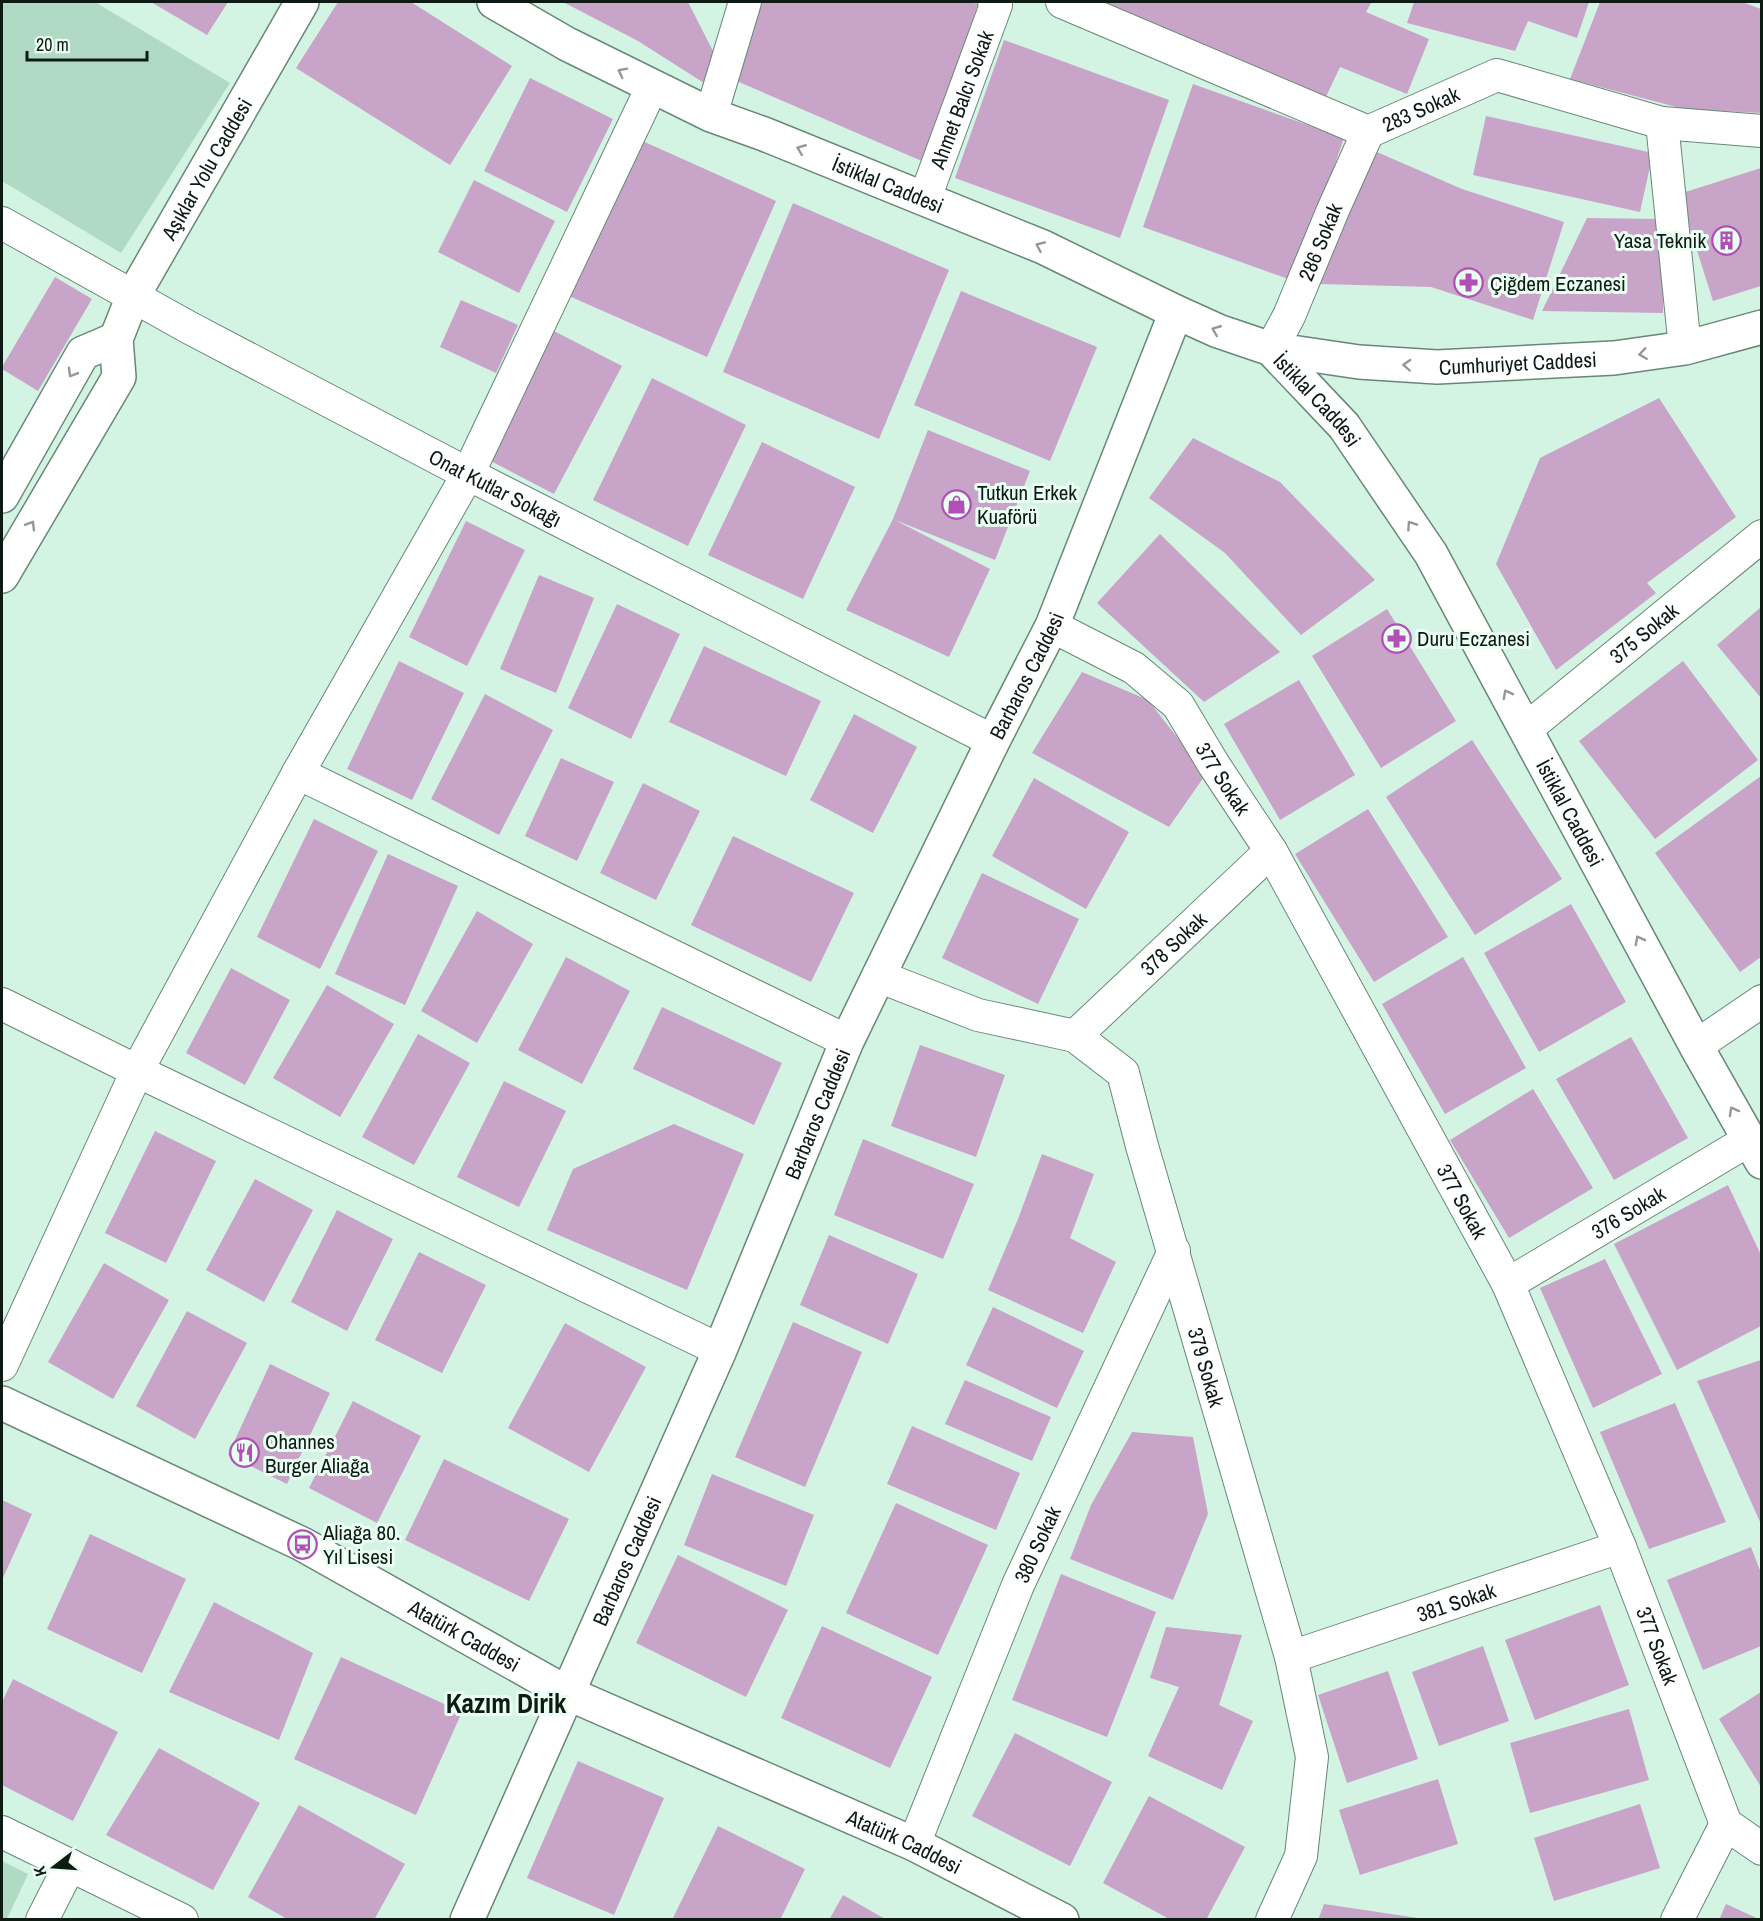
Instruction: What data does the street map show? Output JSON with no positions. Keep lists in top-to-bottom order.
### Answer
{
  "streets": {
    "street": [
      "Ahmet Balcı Sokak",
      "283 Sokak",
      "Aşıklar Yolu Caddesi",
      "İstiklal Caddesi",
      "286 Sokak",
      "Cumhuriyet Caddesi",
      "Onat Kutlar Sokağı",
      "375 Sokak",
      "Barbaros Caddesi",
      "377 Sokak",
      "378 Sokak",
      "376 Sokak",
      "379 Sokak",
      "380 Sokak",
      "381 Sokak",
      "Atatürk Caddesi"
    ]
  },
  "crossings": [
    ["Ahmet Balcı Sokak", "İstiklal Caddesi"],
    ["283 Sokak", "286 Sokak"],
    ["Aşıklar Yolu Caddesi", "Onat Kutlar Sokağı"],
    ["İstiklal Caddesi", "286 Sokak"],
    ["İstiklal Caddesi", "Cumhuriyet Caddesi"],
    ["İstiklal Caddesi", "375 Sokak"],
    ["İstiklal Caddesi", "Barbaros Caddesi"],
    ["İstiklal Caddesi", "376 Sokak"],
    ["286 Sokak", "Cumhuriyet Caddesi"],
    ["Onat Kutlar Sokağı", "Barbaros Caddesi"],
    ["Barbaros Caddesi", "377 Sokak"],
    ["Barbaros Caddesi", "379 Sokak"],
    ["Barbaros Caddesi", "Atatürk Caddesi"],
    ["377 Sokak", "378 Sokak"],
    ["377 Sokak", "376 Sokak"],
    ["377 Sokak", "381 Sokak"],
    ["378 Sokak", "379 Sokak"],
    ["379 Sokak", "380 Sokak"],
    ["379 Sokak", "381 Sokak"],
    ["380 Sokak", "Atatürk Caddesi"]
  ],
  "one_way": ["İstiklal Caddesi", "Cumhuriyet Caddesi"],
  "districts": ["Kazım Dirik"],
  "places": {
    "building": ["Yasa Teknik"],
    "pharmacy": ["Çiğdem Eczanesi", "Duru Eczanesi"],
    "shop": ["Tutkun Erkek Kuaförü"],
    "restaurant": ["Ohannes Burger Aliağa"],
    "bus stop": ["Aliağa 80. Yıl Lisesi"]
  },
  "scale_bar": "20 m",
  "north": "left"
}
